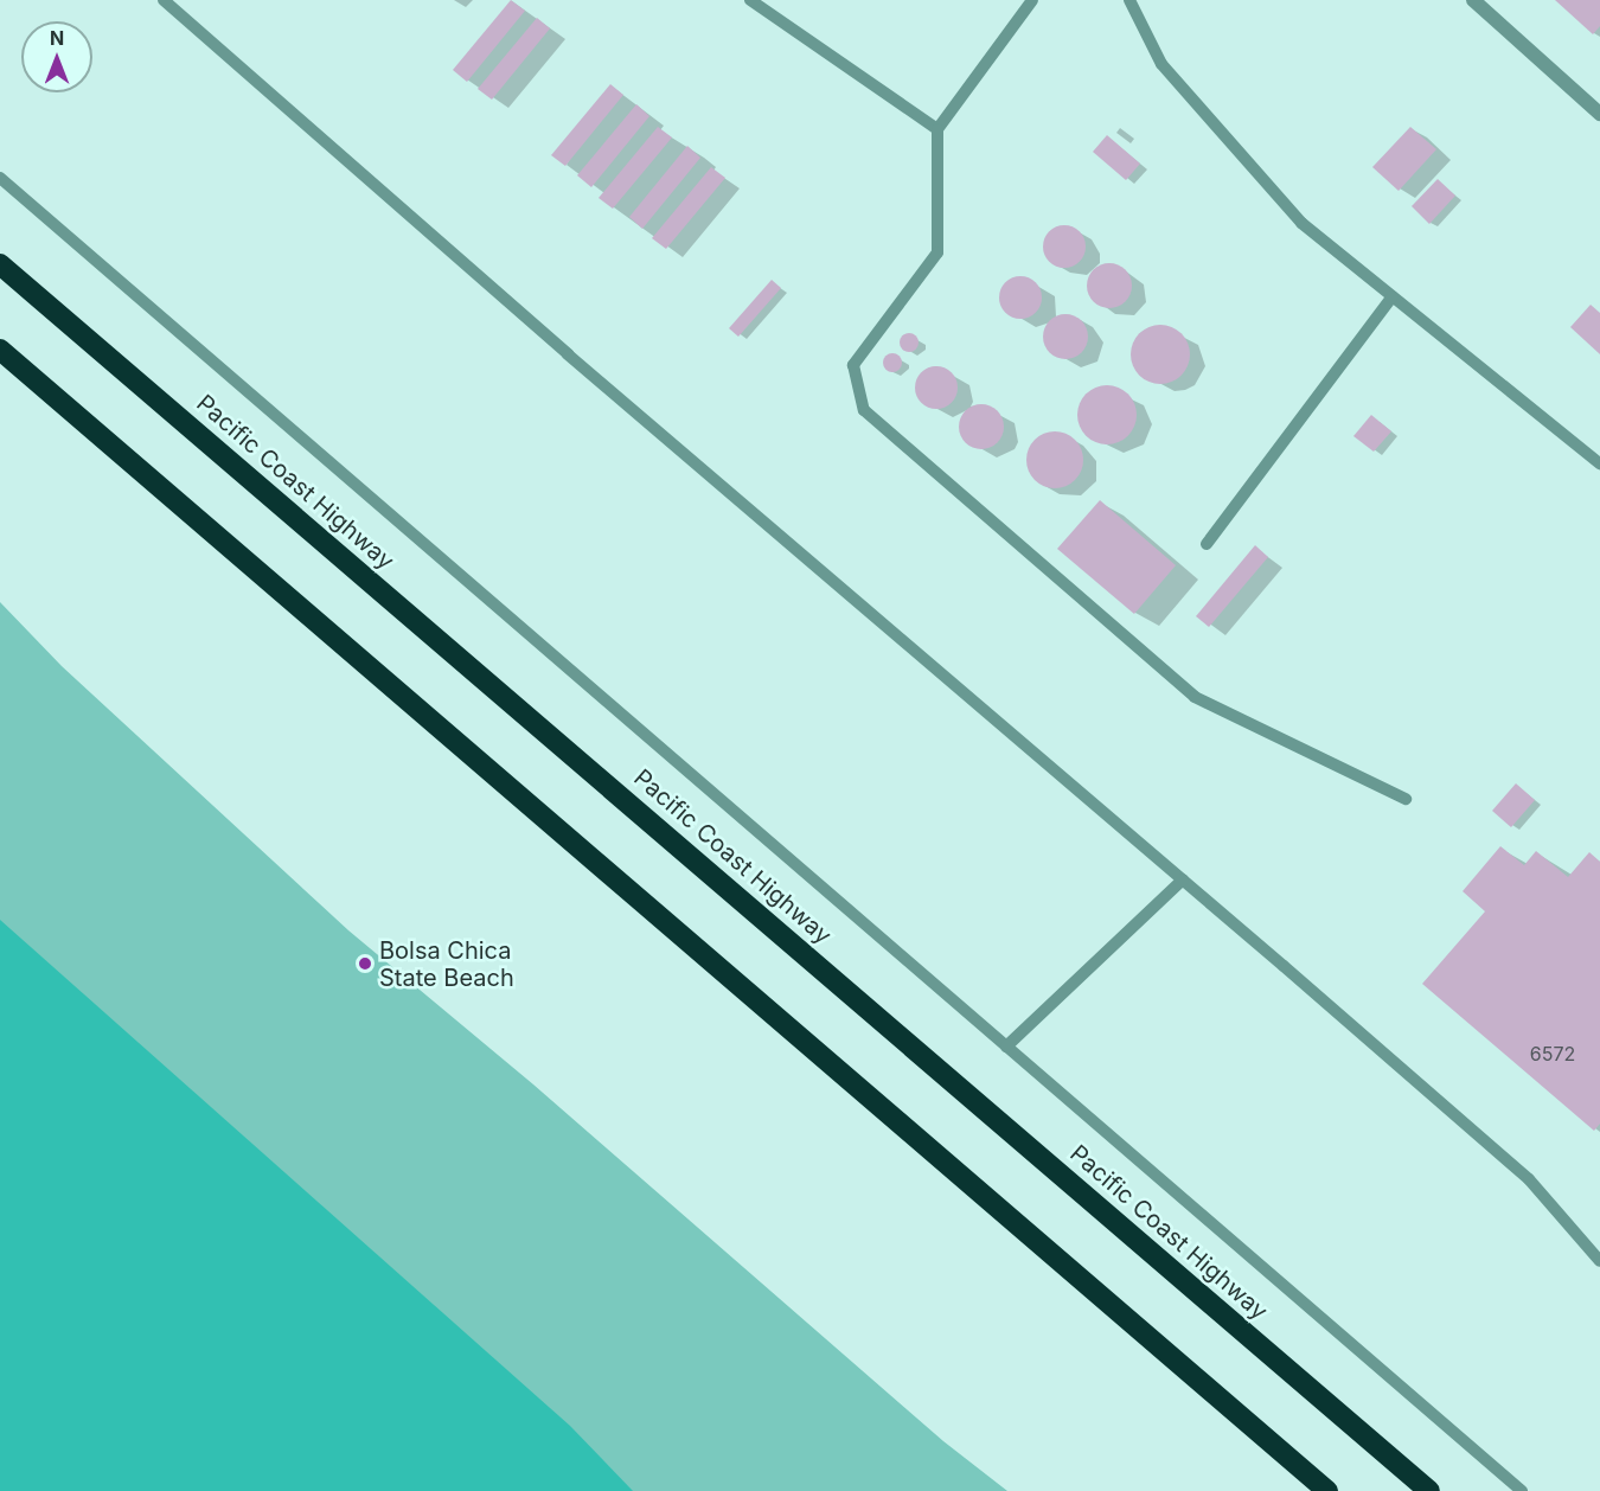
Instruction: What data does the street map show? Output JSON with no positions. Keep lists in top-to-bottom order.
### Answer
{
  "streets": {
    "highway": ["Pacific Coast Highway"]
  },
  "places": ["Bolsa Chica State Beach"],
  "house_numbers": ["6572"],
  "north": "top"
}
